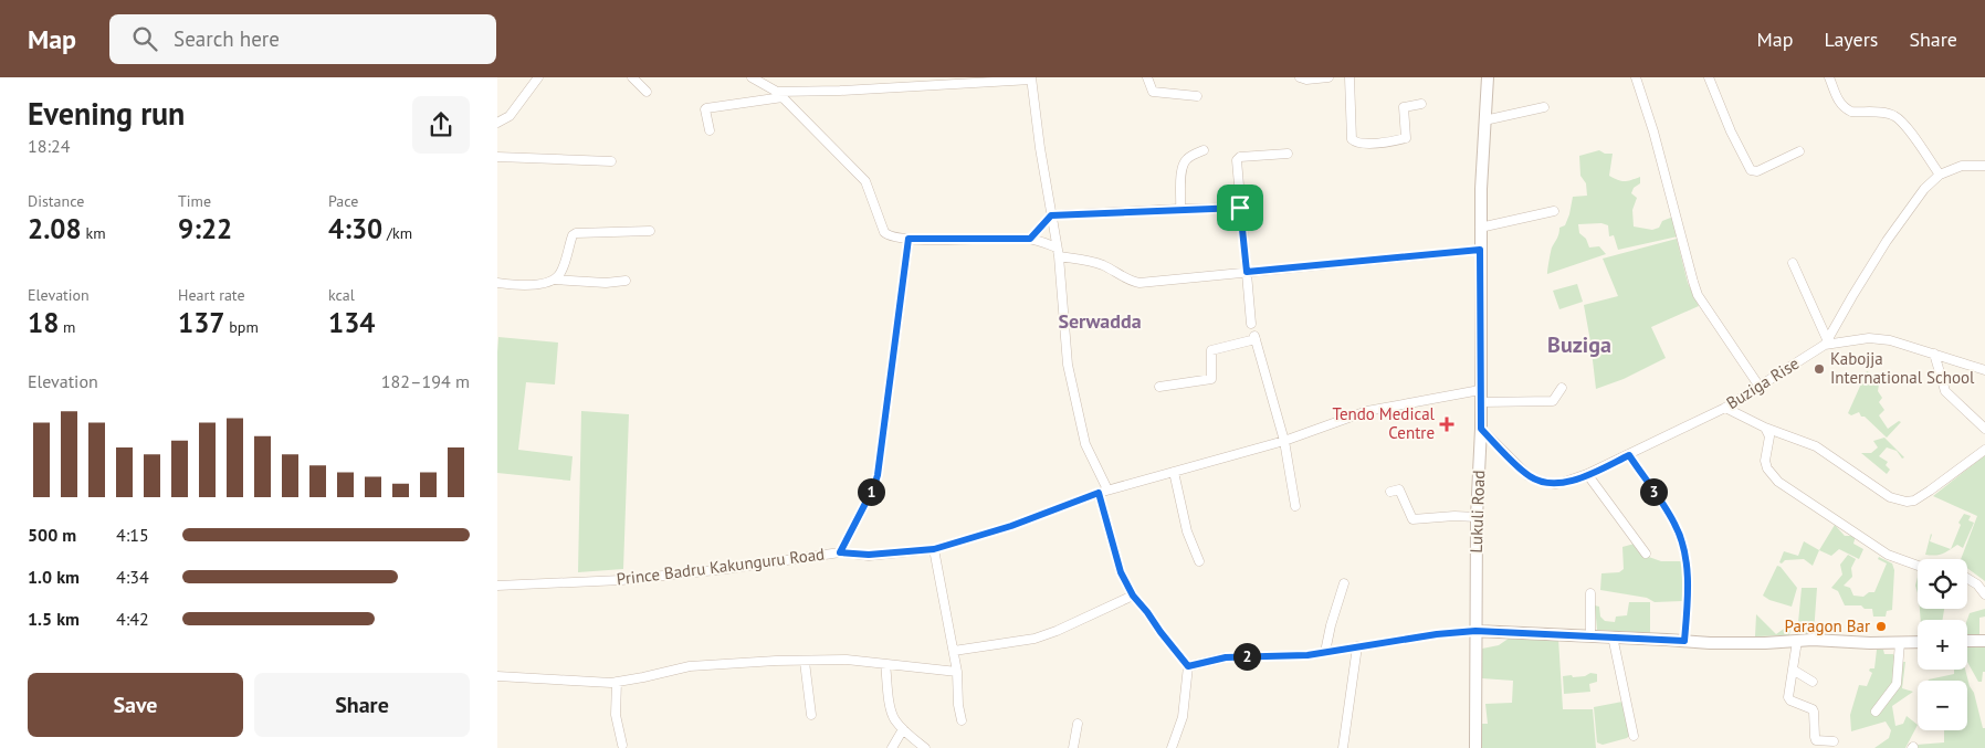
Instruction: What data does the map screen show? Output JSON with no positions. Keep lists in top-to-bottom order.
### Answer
{
  "streets": {
    "street": ["Buziga Rise", "Lukuli Road", "Prince Badru Kakunguru Road"]
  },
  "crossings": [
    ["Buziga Rise", "Lukuli Road"],
    ["Lukuli Road", "Prince Badru Kakunguru Road"]
  ],
  "districts": ["Serwadda", "Buziga"],
  "places": {
    "other": ["Kabojja International School", "Paragon Bar"],
    "health": ["Tendo Medical Centre"]
  },
  "page": {
    "header": "Map",
    "search": "Search here",
    "nav": ["Map", "Layers", "Share"],
    "heading": ["Evening run", "18:24"],
    "stats": [
      ["Distance", "2.08 km"],
      ["Time", "9:22"],
      ["Pace", "4:30 /km"],
      ["Elevation", "18 m"],
      ["Heart rate", "137 bpm"],
      ["kcal", "134"]
    ],
    "chart": ["Elevation", "182–194 m"],
    "pins": ["1", "3", "2"],
    "list": [
      {
        "name": "500 m",
        "note": "4:15"
      },
      {
        "name": "1.0 km",
        "note": "4:34"
      },
      {
        "name": "1.5 km",
        "note": "4:42"
      }
    ],
    "map_buttons": ["+", "−"],
    "buttons": ["Save", "Share"]
  }
}
